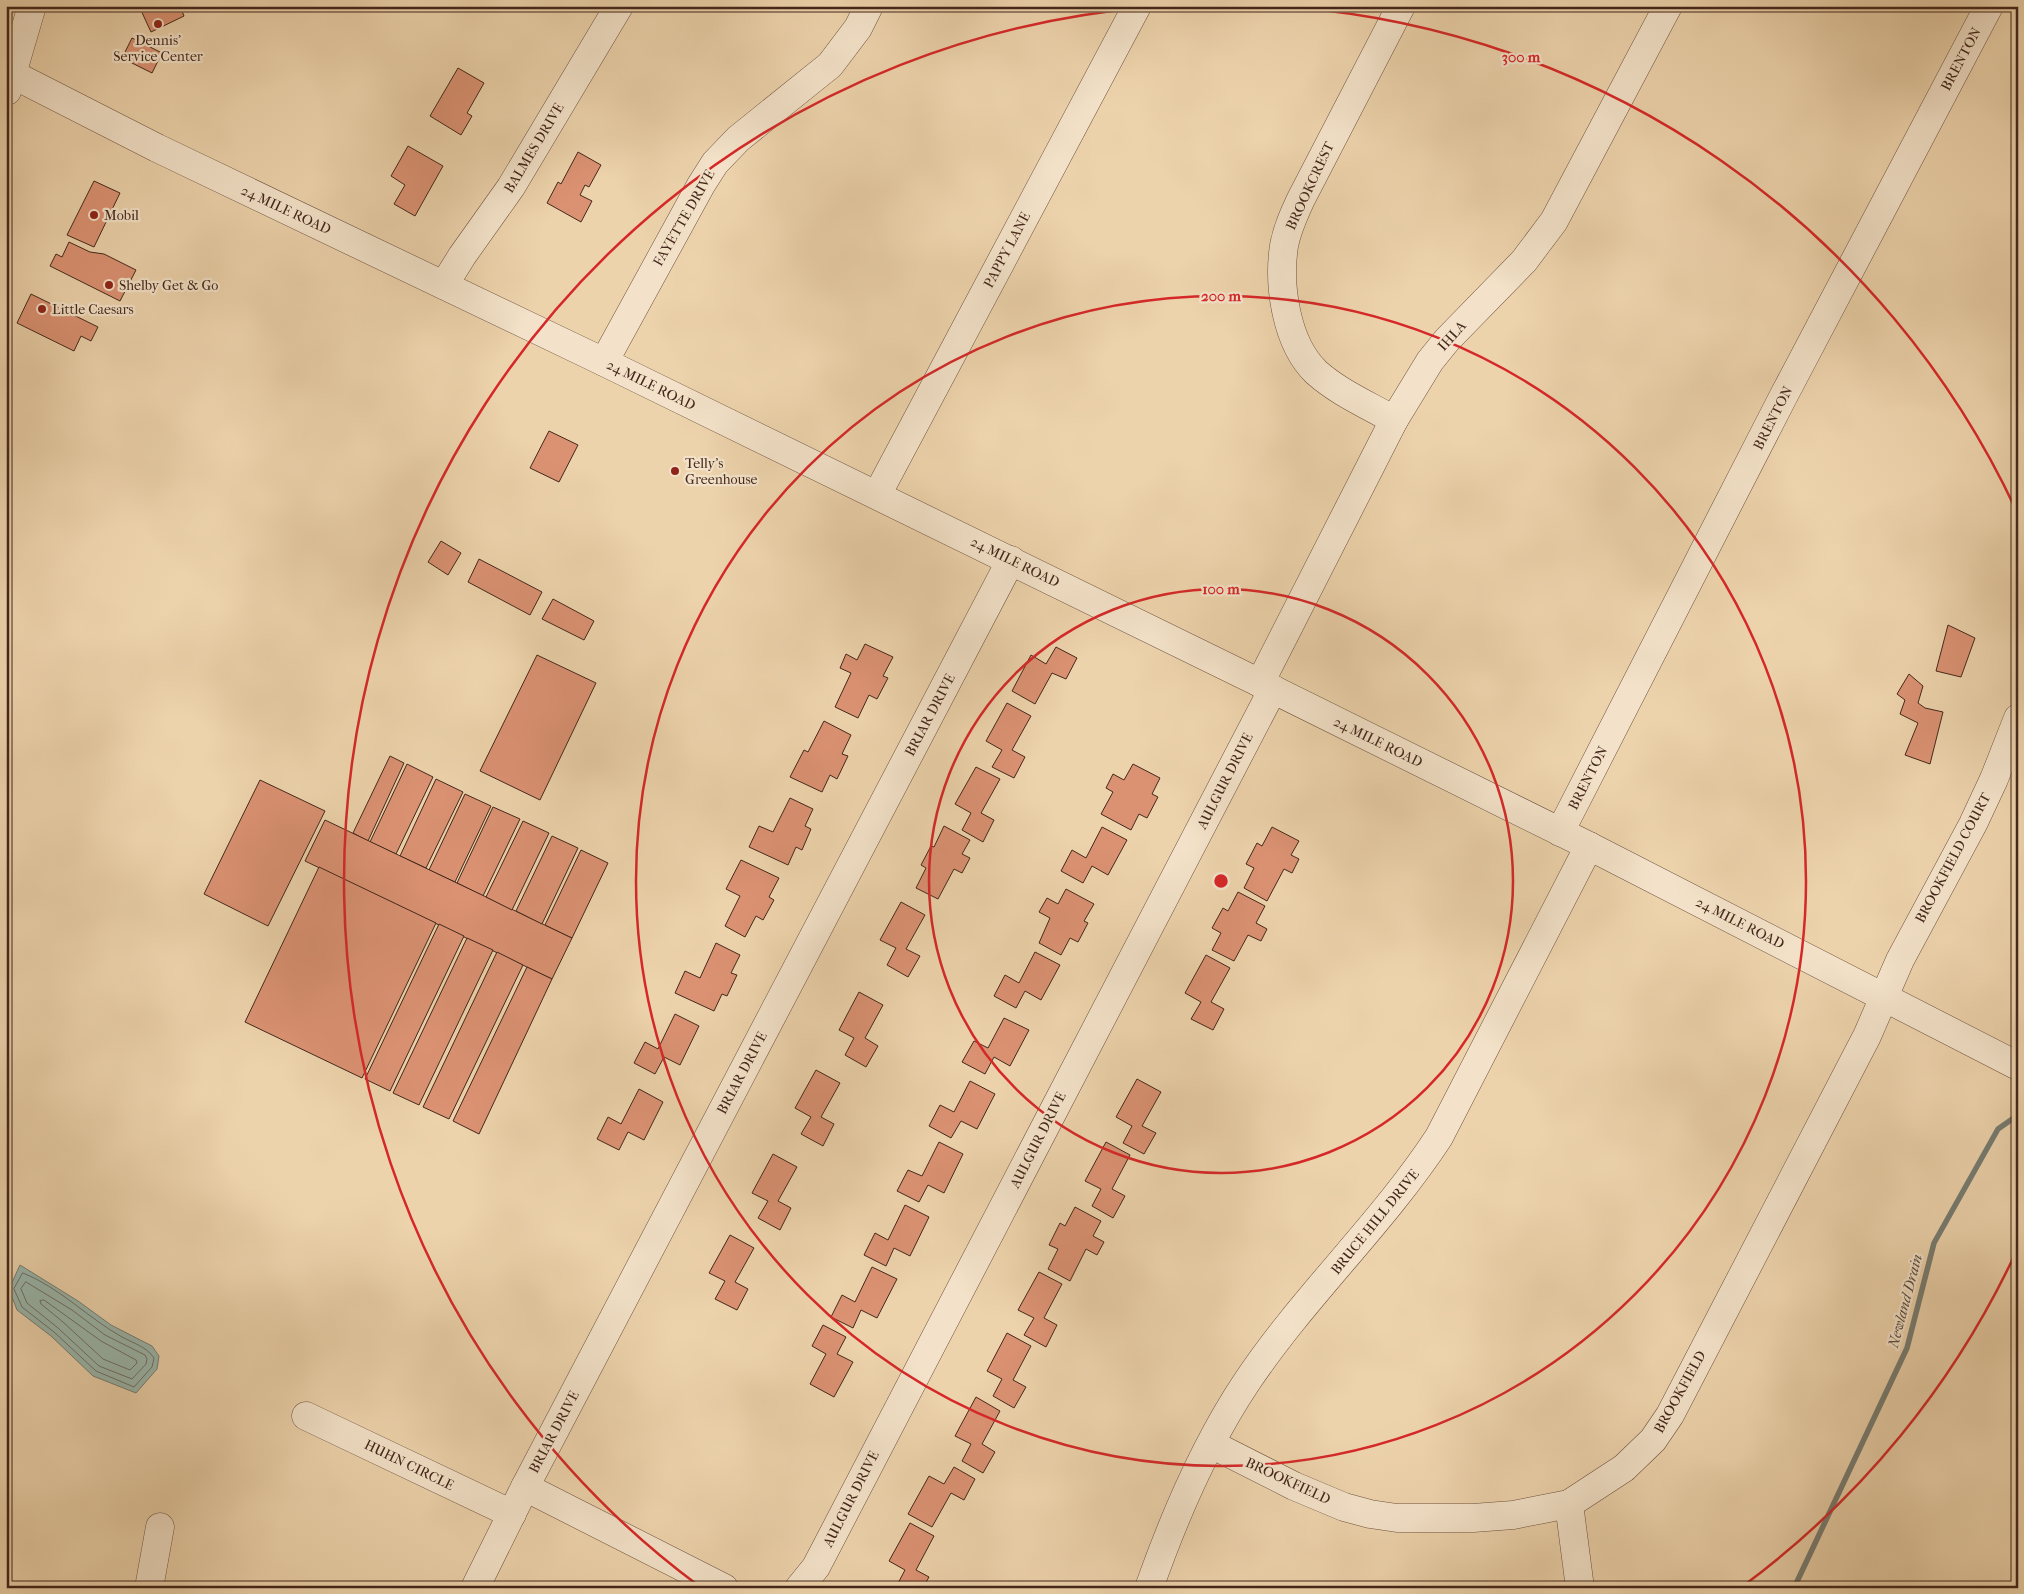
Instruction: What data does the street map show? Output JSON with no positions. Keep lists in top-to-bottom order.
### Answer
{
  "streets": {
    "street": [
      "BRENTON",
      "BALMES DRIVE",
      "BROOKCREST",
      "24 MILE ROAD",
      "FAYETTE DRIVE",
      "PAPPY LANE",
      "IHLA",
      "BRIAR DRIVE",
      "AULGUR DRIVE",
      "BROOKFIELD COURT",
      "BRUCE HILL DRIVE",
      "BROOKFIELD",
      "HUHN CIRCLE"
    ]
  },
  "crossings": [
    ["BRENTON", "24 MILE ROAD"],
    ["BALMES DRIVE", "24 MILE ROAD"],
    ["BROOKCREST", "IHLA"],
    ["24 MILE ROAD", "FAYETTE DRIVE"],
    ["24 MILE ROAD", "PAPPY LANE"],
    ["24 MILE ROAD", "IHLA"],
    ["24 MILE ROAD", "BRIAR DRIVE"],
    ["24 MILE ROAD", "AULGUR DRIVE"],
    ["24 MILE ROAD", "BROOKFIELD COURT"],
    ["24 MILE ROAD", "BRUCE HILL DRIVE"],
    ["24 MILE ROAD", "BROOKFIELD"],
    ["IHLA", "AULGUR DRIVE"],
    ["BRIAR DRIVE", "HUHN CIRCLE"],
    ["BROOKFIELD COURT", "BROOKFIELD"],
    ["BRUCE HILL DRIVE", "BROOKFIELD"]
  ],
  "water": ["Newland Drain"],
  "places": [
    "Dennis' Service Center",
    "Mobil",
    "Shelby Get & Go",
    "Little Caesars",
    "Telly's Greenhouse"
  ],
  "rings": ["300 m", "200 m", "100 m"]
}
